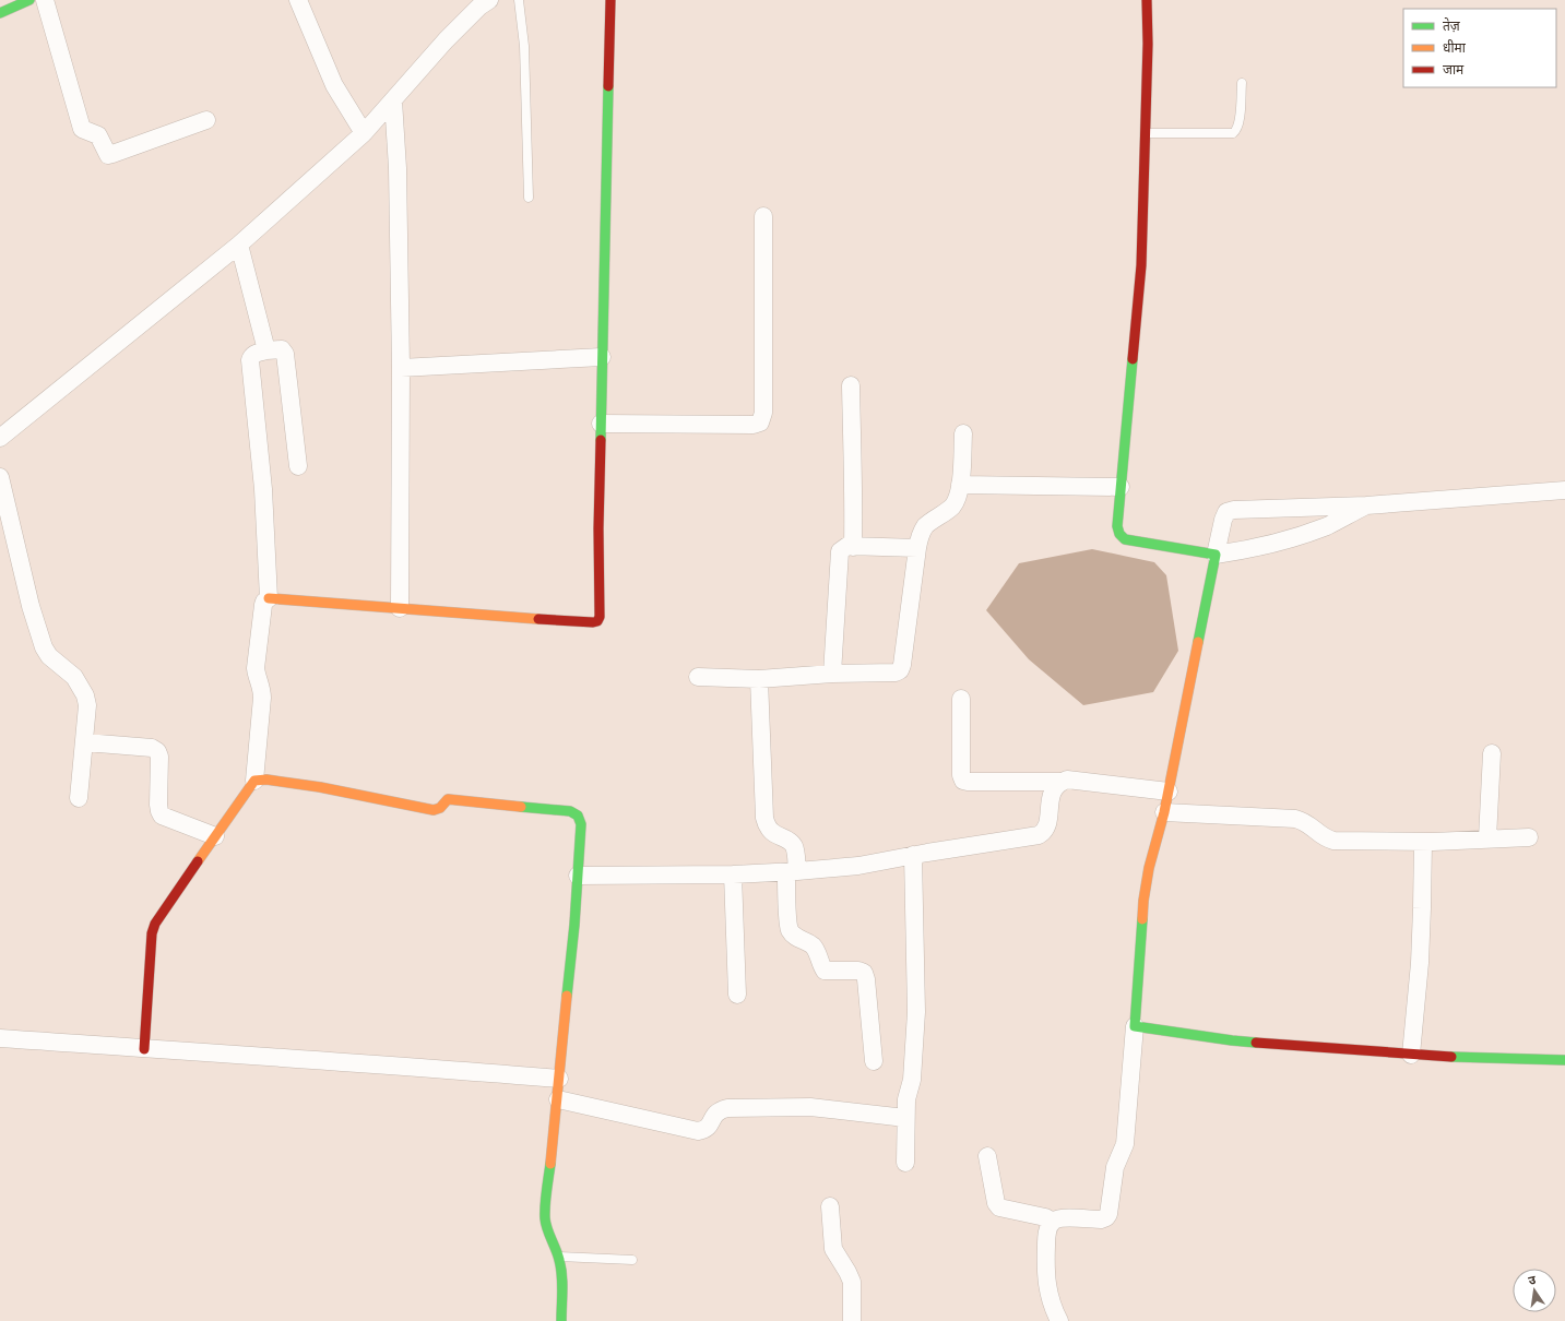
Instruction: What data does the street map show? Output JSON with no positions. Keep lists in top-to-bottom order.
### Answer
{
  "legend": ["तेज़", "धीमा", "जाम"],
  "north": "top"
}
